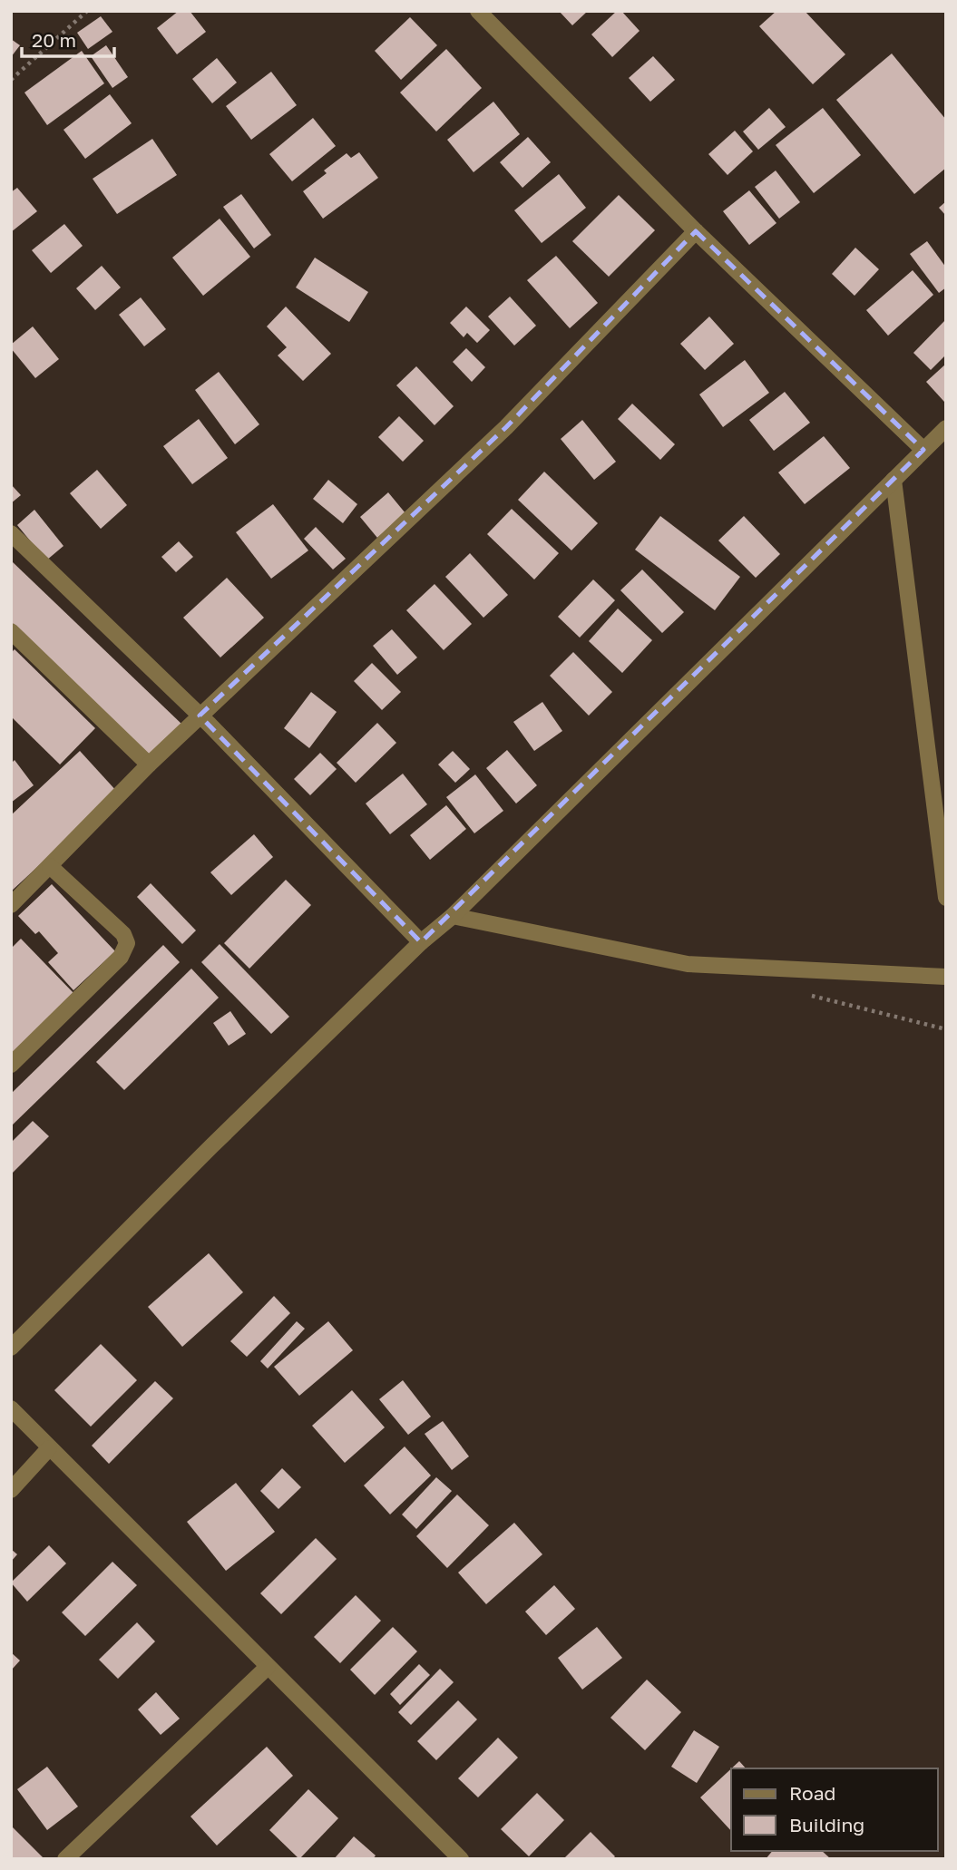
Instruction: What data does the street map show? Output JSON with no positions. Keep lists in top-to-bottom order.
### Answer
{
  "legend": ["Road", "Building"],
  "scale_bar": "20 m"
}
